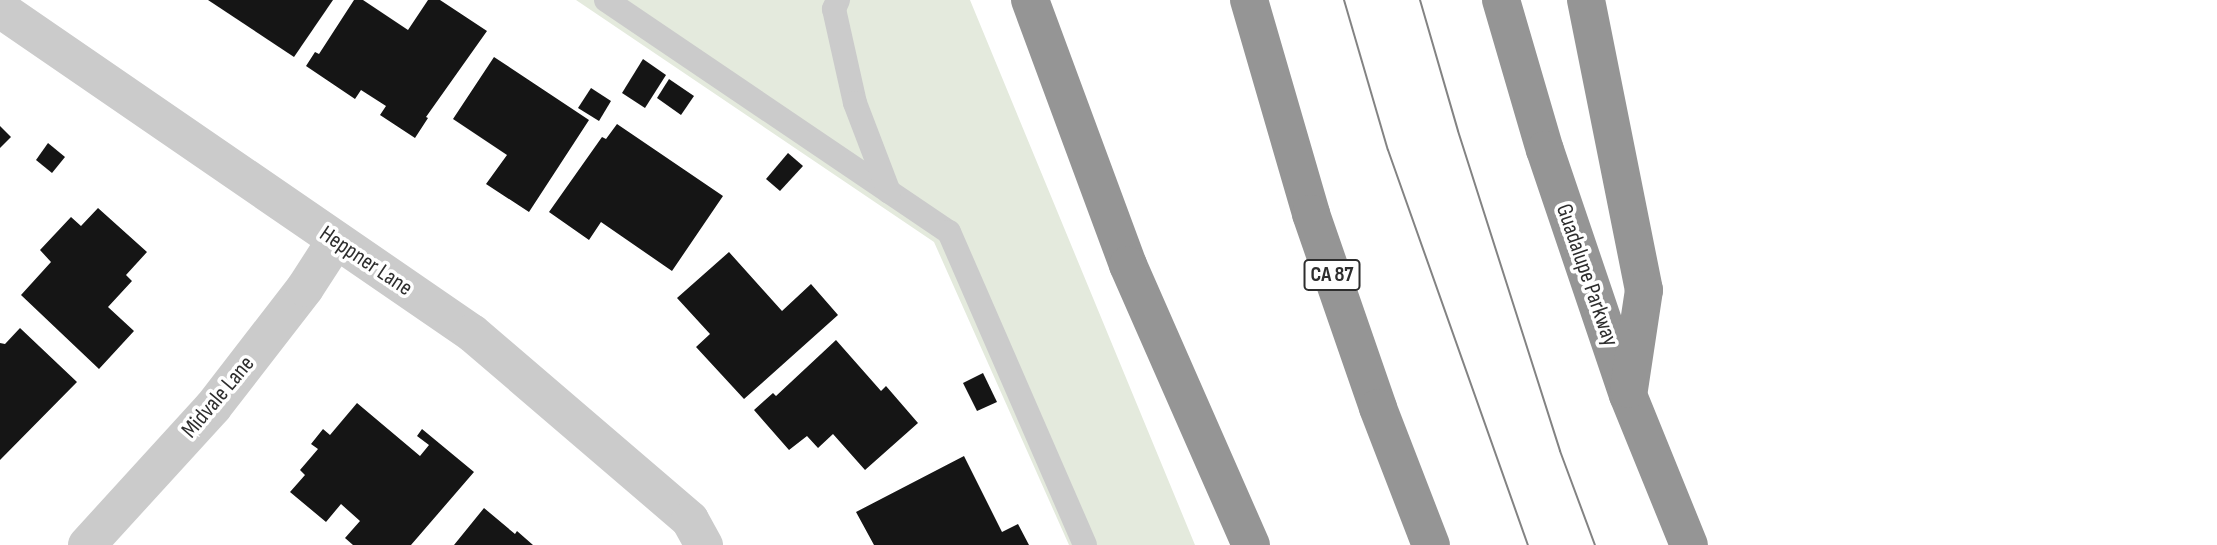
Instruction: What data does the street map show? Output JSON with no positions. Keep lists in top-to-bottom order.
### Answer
{
  "streets": {
    "highway": ["CA 87", "Guadalupe Parkway"],
    "street": ["Heppner Lane", "Midvale Lane"]
  },
  "crossings": [
    ["Heppner Lane", "Midvale Lane"]
  ]
}
